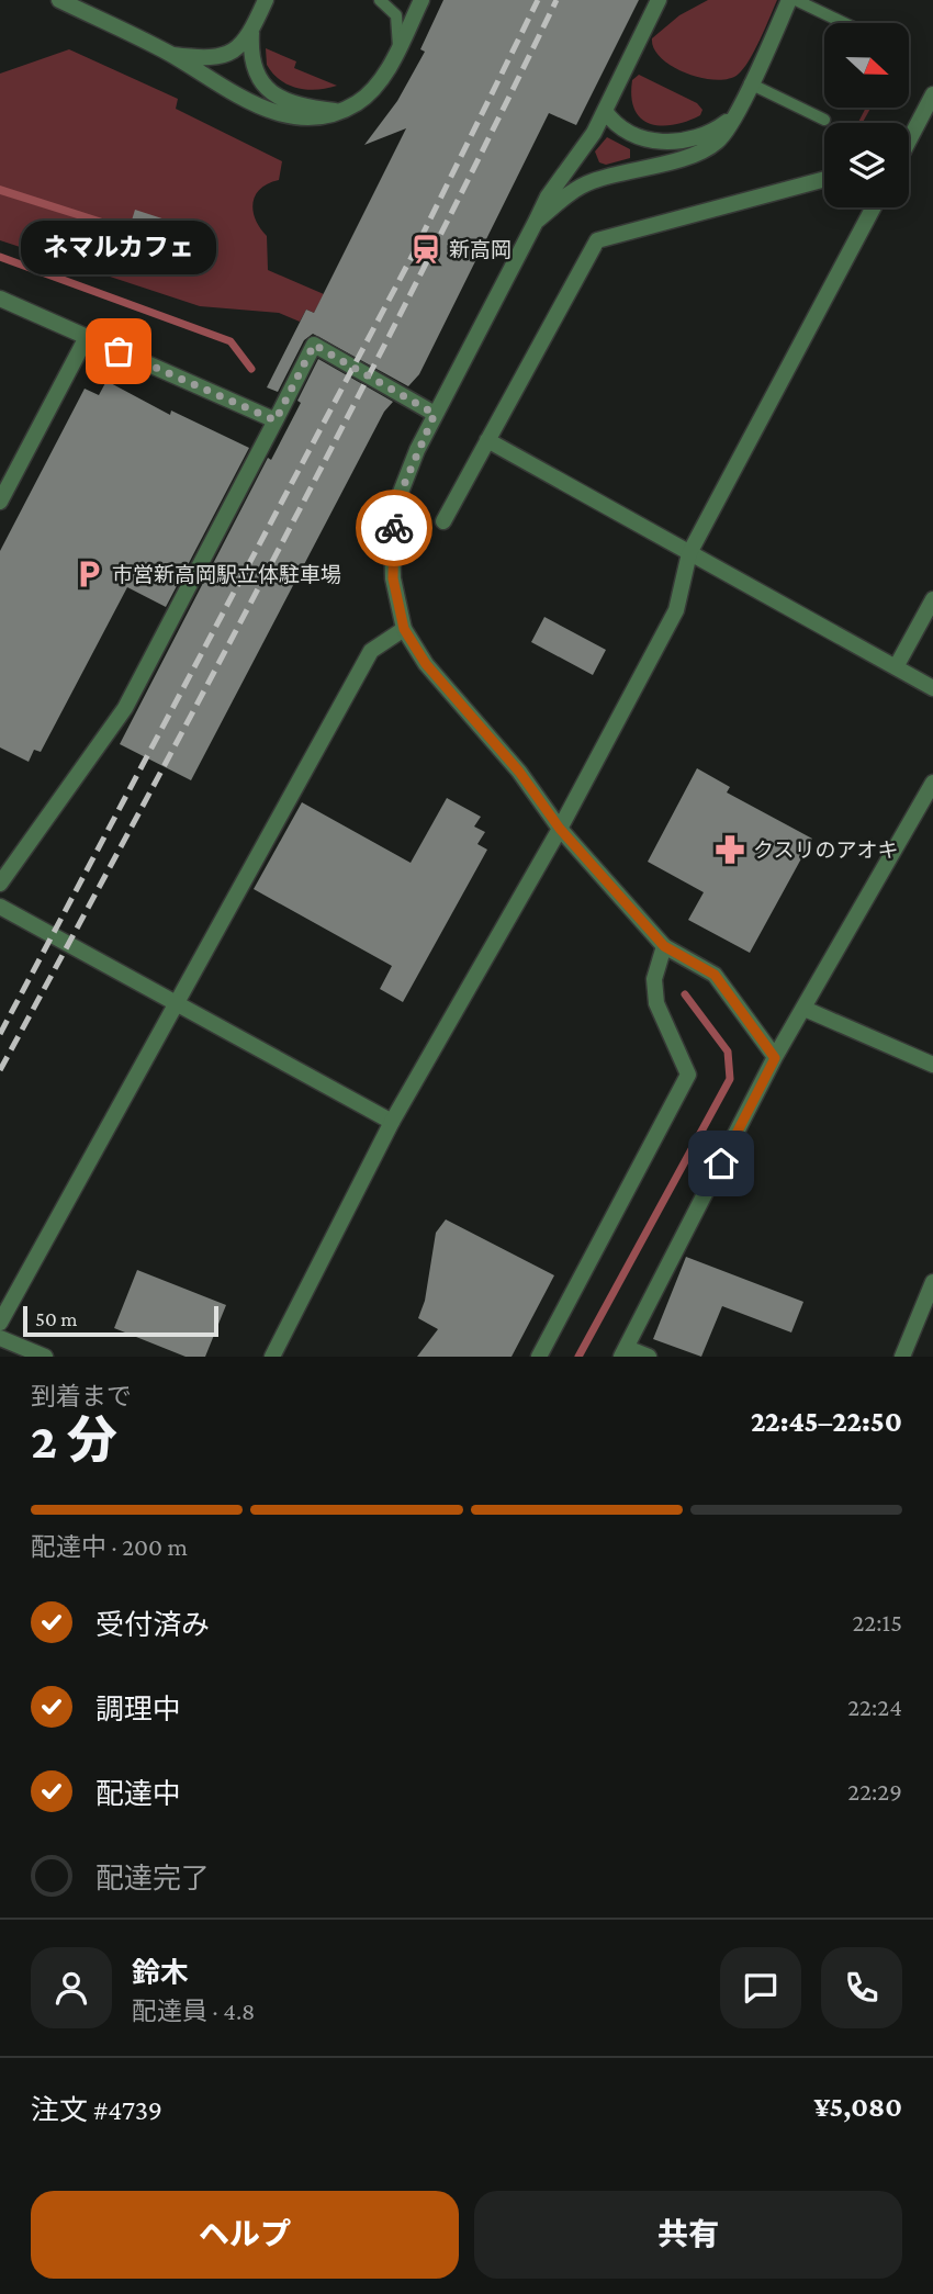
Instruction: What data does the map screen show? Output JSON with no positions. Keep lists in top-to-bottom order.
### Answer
{
  "places": {
    "station": ["新高岡"],
    "other": ["ネマルカフェ"],
    "parking": ["市営新高岡駅立体駐車場"],
    "pharmacy": ["クスリのアオキ"]
  },
  "scale_bar": "50 m",
  "north": "right",
  "page": {
    "bubble": "ネマルカフェ",
    "scale": "50 m",
    "heading": ["2 分", "到着まで", "22:45–22:50"],
    "panel": [
      "鈴木",
      "配達員 · 4.8",
      "注文 #4739",
      "¥5,080"
    ],
    "bar": "配達中 · 200 m",
    "list": [
      ["受付済み", "22:15"],
      ["調理中", "22:24"],
      ["配達中", "22:29"],
      "配達完了"
    ],
    "buttons": ["ヘルプ", "共有"]
  }
}
